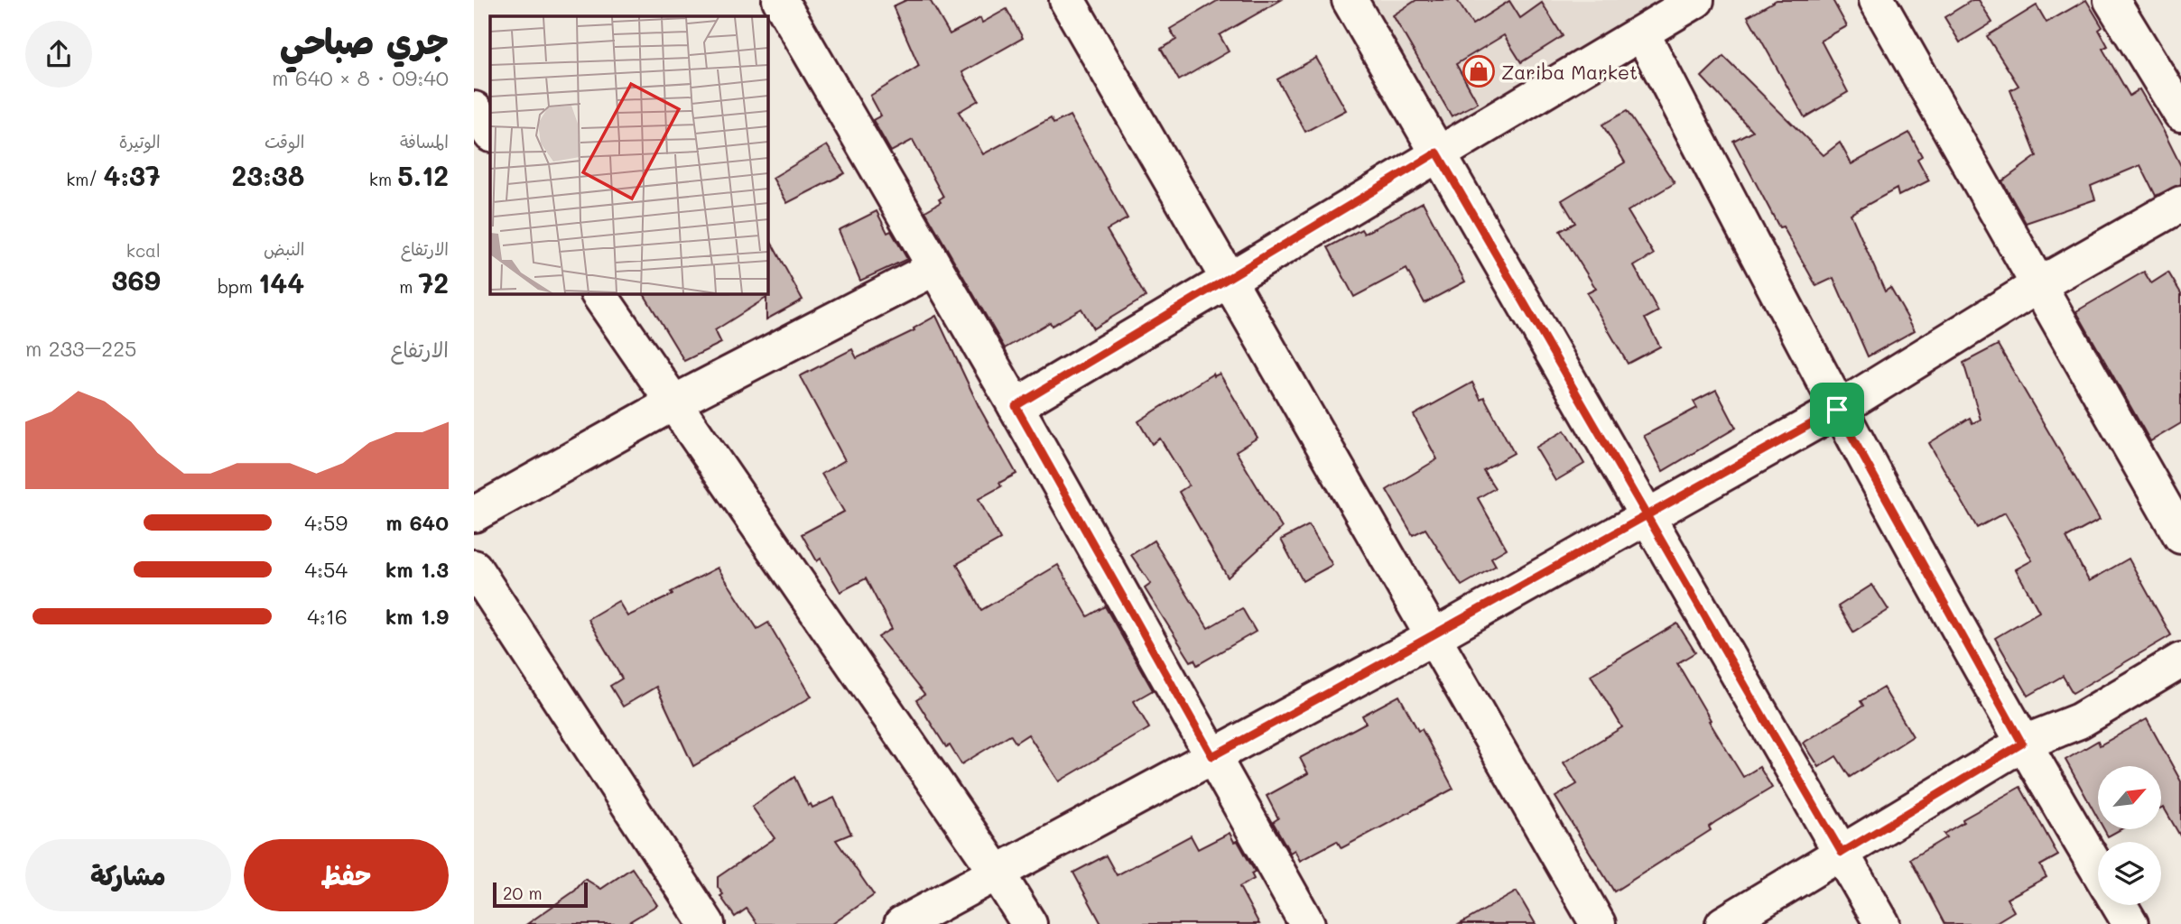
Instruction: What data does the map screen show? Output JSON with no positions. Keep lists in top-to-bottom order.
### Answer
{
  "places": {
    "shop": ["Zariba Market"]
  },
  "scale_bar": "20 m",
  "north": "top right",
  "page": {
    "heading": ["جري صباحي", "09:40 · 8 × 640 m"],
    "stats": [
      ["المسافة", "5.12 km"],
      ["الوقت", "23:38"],
      ["الوتيرة", "4:37 /km"],
      ["الارتفاع", "72 m"],
      ["النبض", "144 bpm"],
      ["kcal", "369"]
    ],
    "chart": ["الارتفاع", "225–233 m"],
    "list": [
      {
        "name": "640 m",
        "note": "4:59"
      },
      {
        "name": "1.3 km",
        "note": "4:54"
      },
      {
        "name": "1.9 km",
        "note": "4:16"
      }
    ],
    "buttons": ["حفظ", "مشاركة"],
    "scale": "20 m"
  }
}
